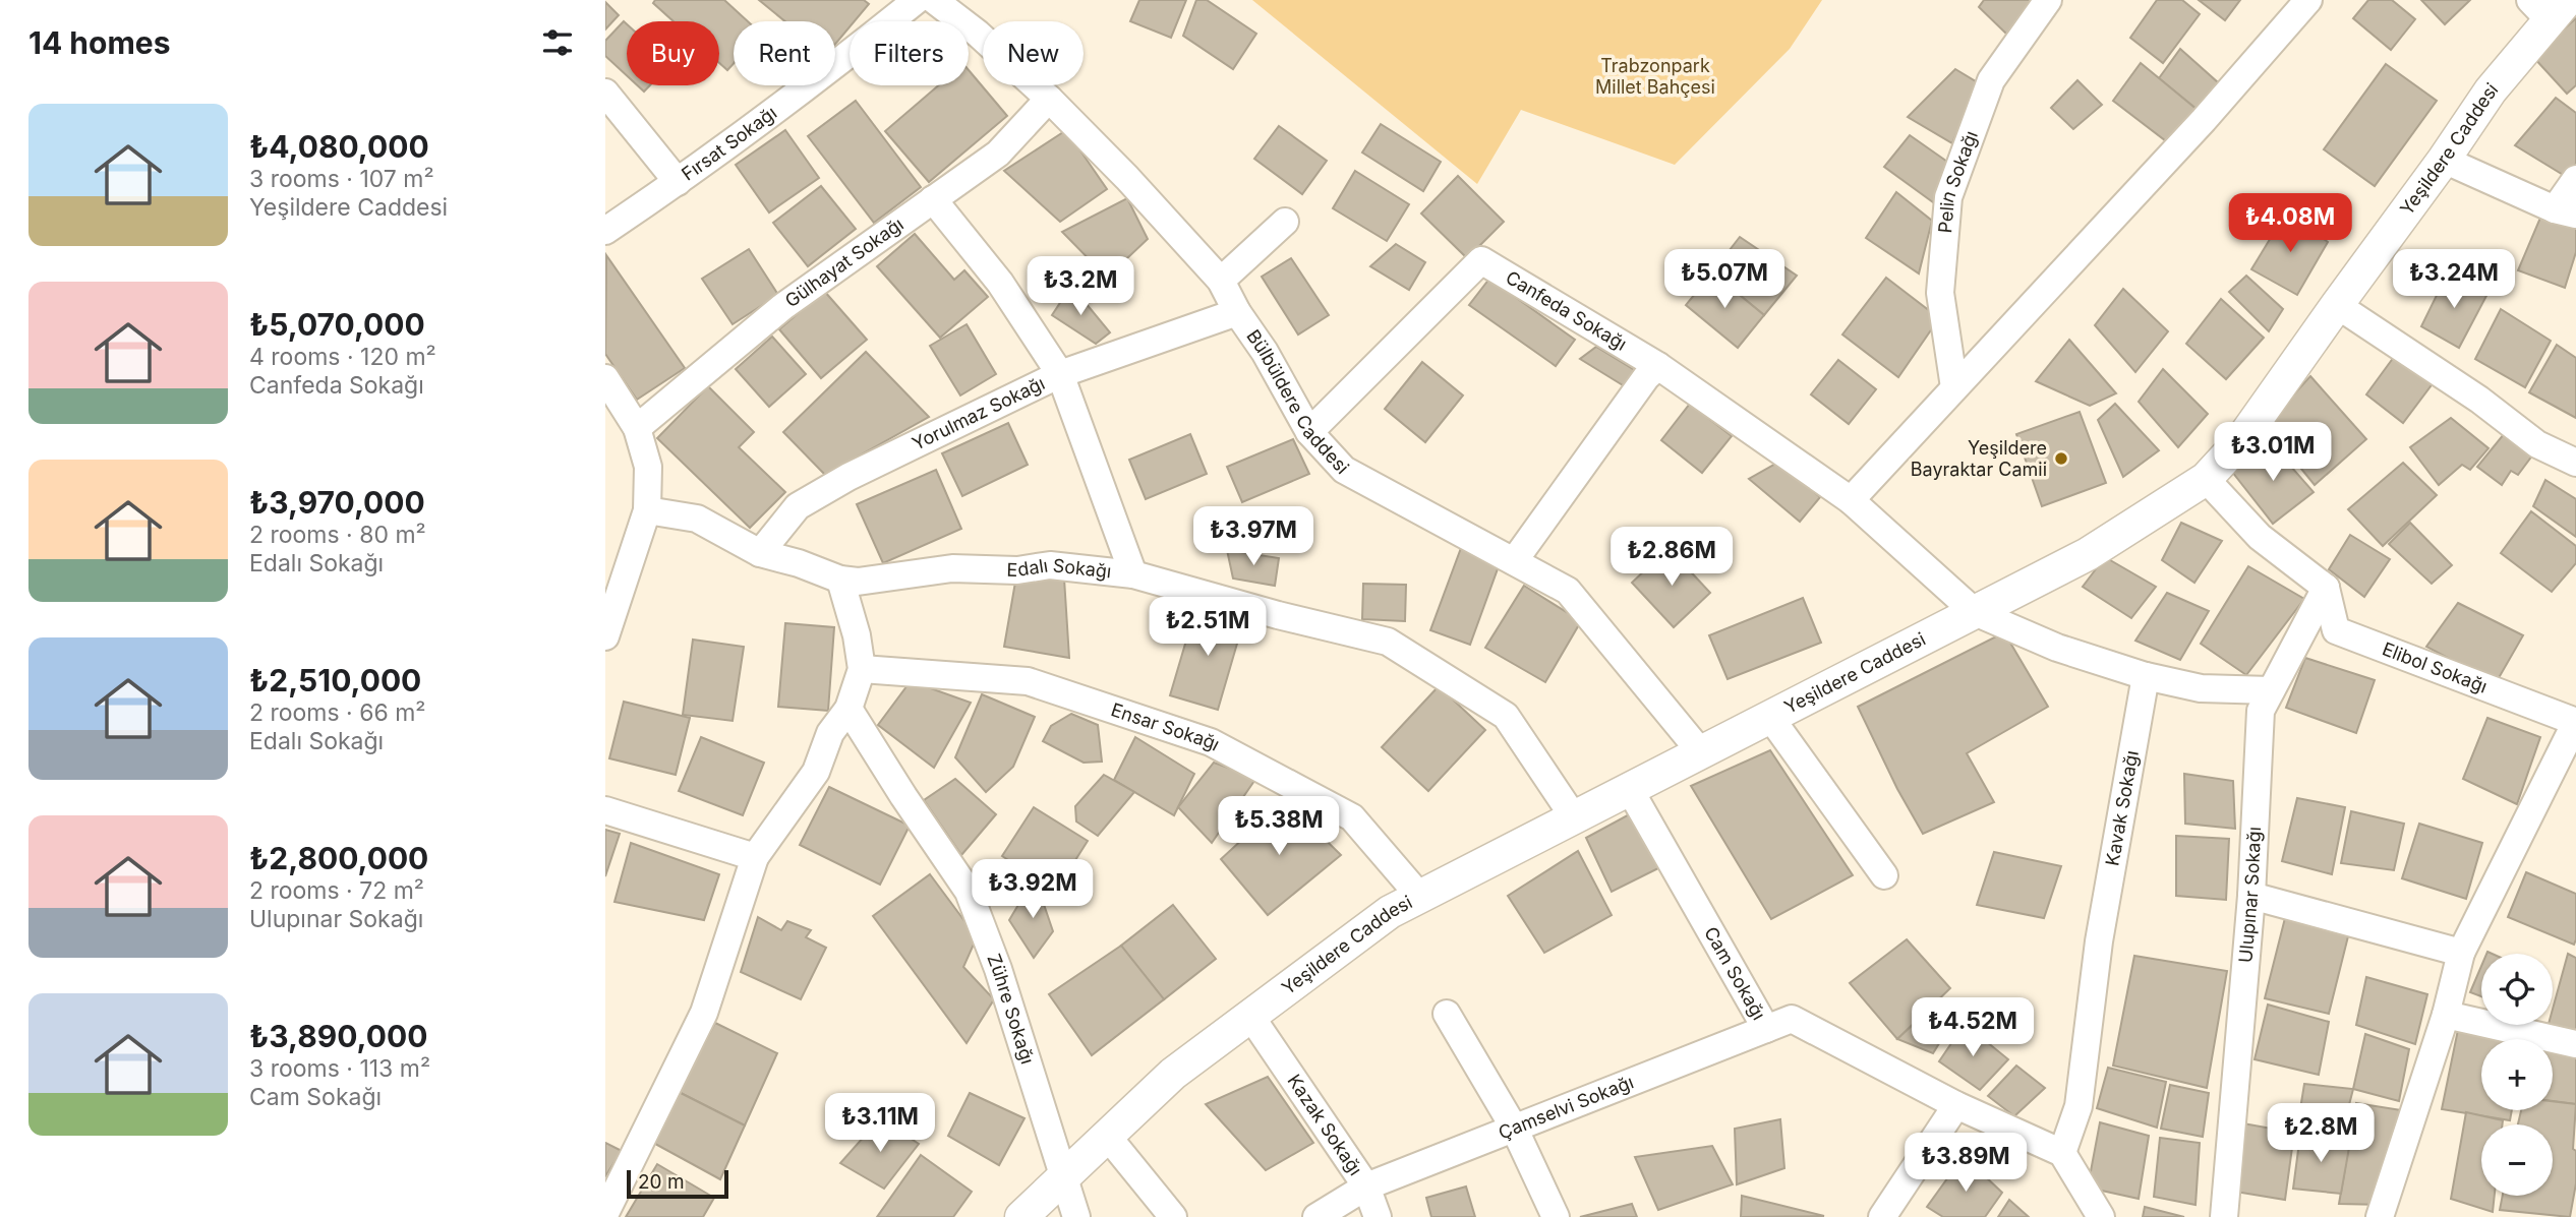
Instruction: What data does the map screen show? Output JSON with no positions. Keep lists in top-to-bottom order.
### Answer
{
  "streets": {
    "street": [
      "Fırsat Sokağı",
      "Yeşildere Caddesi",
      "Pelin Sokağı",
      "Gülhayat Sokağı",
      "Canfeda Sokağı",
      "Bülbüldere Caddesi",
      "Yorulmaz Sokağı",
      "Edalı Sokağı",
      "Elibol Sokağı",
      "Ensar Sokağı",
      "Kavak Sokağı",
      "Ulupınar Sokağı",
      "Cam Sokağı",
      "Zühre Sokağı",
      "Çamselvi Sokağı",
      "Kazak Sokağı"
    ]
  },
  "crossings": [
    ["Yeşildere Caddesi", "Canfeda Sokağı"],
    ["Yeşildere Caddesi", "Bülbüldere Caddesi"],
    ["Yeşildere Caddesi", "Edalı Sokağı"],
    ["Yeşildere Caddesi", "Ensar Sokağı"],
    ["Yeşildere Caddesi", "Cam Sokağı"],
    ["Yeşildere Caddesi", "Zühre Sokağı"],
    ["Yeşildere Caddesi", "Kazak Sokağı"],
    ["Gülhayat Sokağı", "Bülbüldere Caddesi"],
    ["Gülhayat Sokağı", "Yorulmaz Sokağı"],
    ["Canfeda Sokağı", "Bülbüldere Caddesi"],
    ["Yorulmaz Sokağı", "Edalı Sokağı"],
    ["Elibol Sokağı", "Ulupınar Sokağı"],
    ["Kavak Sokağı", "Cam Sokağı"],
    ["Cam Sokağı", "Çamselvi Sokağı"],
    ["Çamselvi Sokağı", "Kazak Sokağı"]
  ],
  "parks": ["Trabzonpark Millet Bahçesi"],
  "places": ["Yeşildere Bayraktar Camii"],
  "scale_bar": "20 m",
  "page": {
    "heading": "14 homes",
    "chip": [
      "Buy",
      "Rent",
      "Filters",
      "New"
    ],
    "list": [
      {
        "name": "₺4,080,000",
        "note": "3 rooms · 107 m² · Yeşildere Caddesi"
      },
      {
        "name": "₺5,070,000",
        "note": "4 rooms · 120 m² · Canfeda Sokağı"
      },
      {
        "name": "₺3,970,000",
        "note": "2 rooms · 80 m² · Edalı Sokağı"
      },
      {
        "name": "₺2,510,000",
        "note": "2 rooms · 66 m² · Edalı Sokağı"
      },
      {
        "name": "₺2,800,000",
        "note": "2 rooms · 72 m² · Ulupınar Sokağı"
      },
      {
        "name": "₺3,890,000",
        "note": "3 rooms · 113 m² · Cam Sokağı"
      }
    ],
    "price": [
      "₺4.08M",
      "₺5.07M",
      "₺3.24M",
      "₺3.2M",
      "₺3.01M",
      "₺3.97M",
      "₺2.86M",
      "₺2.51M",
      "₺5.38M",
      "₺3.92M",
      "₺4.52M",
      "₺3.11M",
      "₺2.8M",
      "₺3.89M"
    ],
    "map_buttons": ["+", "−"],
    "scale": "20 m"
  }
}
